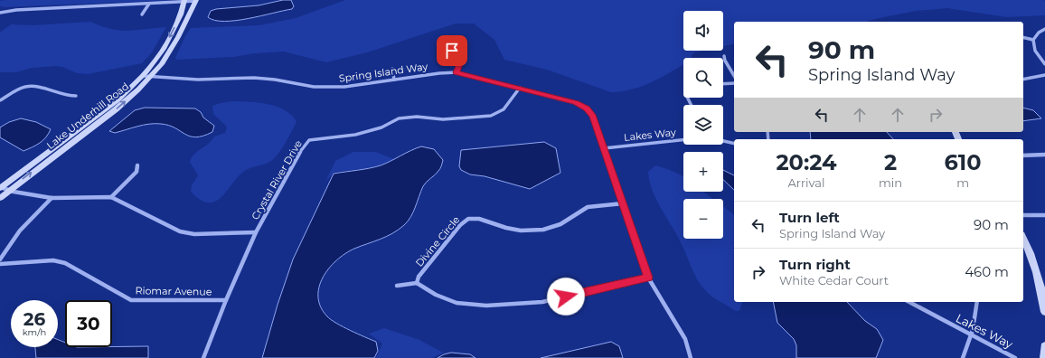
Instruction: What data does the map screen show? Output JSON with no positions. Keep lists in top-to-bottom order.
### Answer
{
  "streets": {
    "street": [
      "Spring Island Way",
      "Lake Underhill Road",
      "Lakes Way",
      "Crystal River Drive",
      "Divine Circle",
      "Riomar Avenue"
    ]
  },
  "crossings": [
    ["Spring Island Way", "Lake Underhill Road"],
    ["Spring Island Way", "Lakes Way"],
    ["Spring Island Way", "Crystal River Drive"],
    ["Spring Island Way", "Divine Circle"],
    ["Crystal River Drive", "Riomar Avenue"]
  ],
  "page": {
    "map_buttons": ["+", "−"],
    "turn": ["90 m", "Spring Island Way"],
    "eta": [
      "20:24",
      "Arrival",
      "2",
      "min",
      "610",
      "m"
    ],
    "list": [
      {
        "name": "Turn left",
        "note": "Spring Island Way",
        "value": "90 m"
      },
      {
        "name": "Turn right",
        "note": "White Cedar Court",
        "value": "460 m"
      }
    ],
    "speed": "26 km/h",
    "limit": "30"
  }
}
